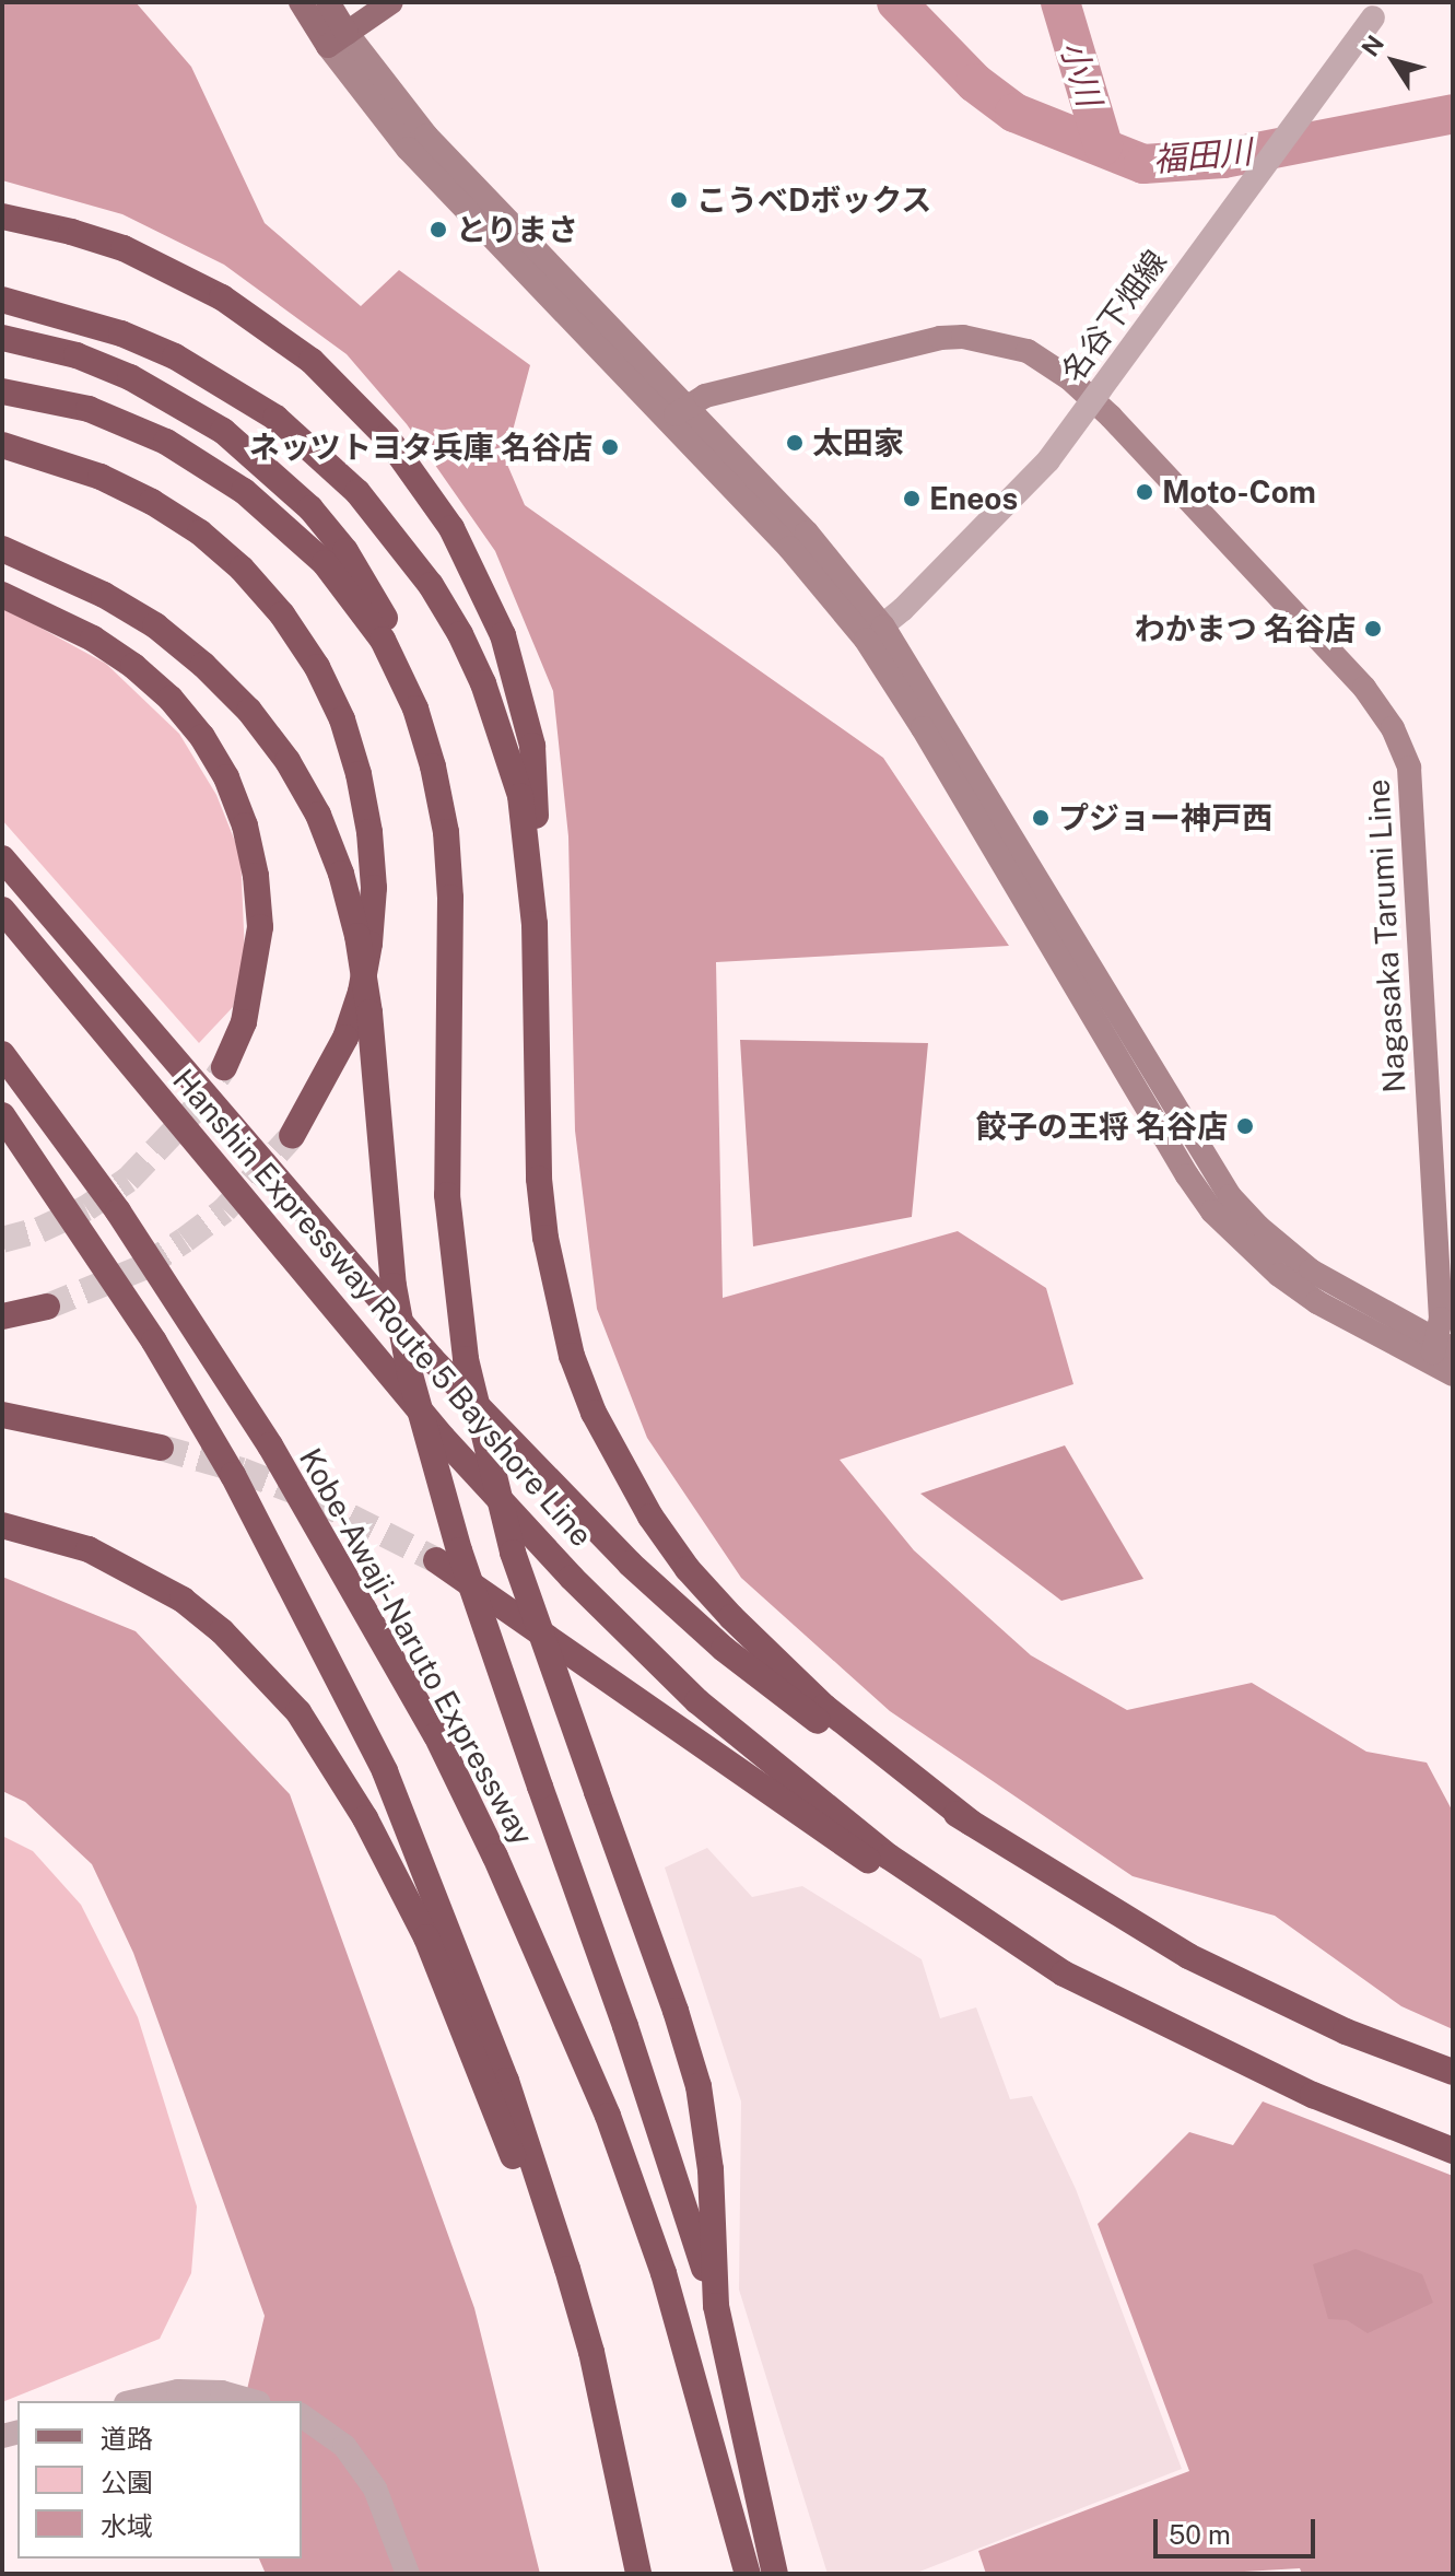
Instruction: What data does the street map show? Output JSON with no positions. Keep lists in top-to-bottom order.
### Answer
{
  "streets": {
    "highway": ["Hanshin Expressway Route 5 Bayshore Line", "Kobe-Awaji-Naruto Expressway"],
    "main road": ["Nagasaka Tarumi Line"],
    "street": ["名谷下畑線"]
  },
  "water": ["小川", "福田川"],
  "places": [
    "こうべDボックス",
    "とりまさ",
    "太田家",
    "ネッツトヨタ兵庫 名谷店",
    "Moto-Com",
    "Eneos",
    "わかまつ 名谷店",
    "プジョー神戸西",
    "餃子の王将 名谷店"
  ],
  "legend": ["道路", "公園", "水域"],
  "scale_bar": "50 m",
  "north": "top left"
}
